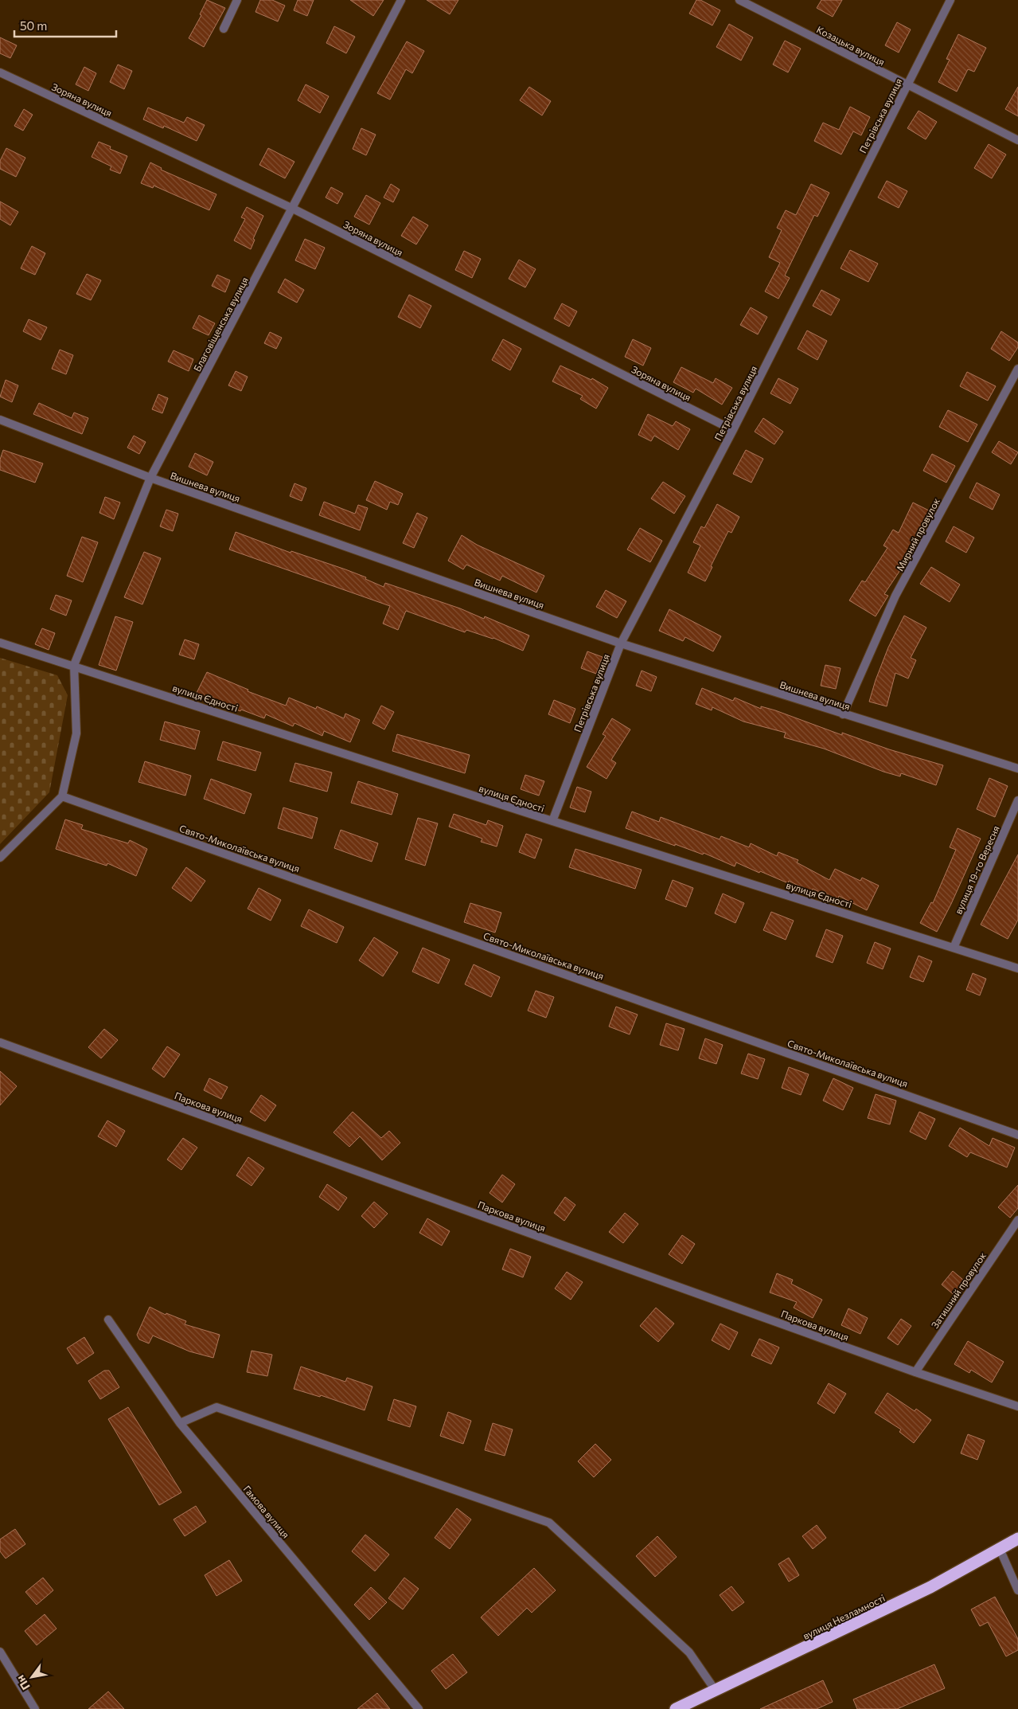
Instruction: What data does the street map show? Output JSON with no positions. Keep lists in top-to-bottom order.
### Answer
{
  "streets": {
    "highway": ["вулиця Незламності"],
    "street": [
      "Козацька вулиця",
      "Зоряна вулиця",
      "Петрівська вулиця",
      "Благовіщенська вулиця",
      "Вишнева вулиця",
      "Мирний провулок",
      "вулиця Єдності",
      "Свято-Миколаївська вулиця",
      "вулиця 19-го Вересня",
      "Паркова вулиця",
      "Затишний провулок",
      "Гамова вулиця"
    ]
  },
  "crossings": [
    ["Козацька вулиця", "Петрівська вулиця"],
    ["Зоряна вулиця", "Петрівська вулиця"],
    ["Зоряна вулиця", "Благовіщенська вулиця"],
    ["Петрівська вулиця", "Вишнева вулиця"],
    ["Петрівська вулиця", "вулиця Єдності"],
    ["Благовіщенська вулиця", "Вишнева вулиця"],
    ["Благовіщенська вулиця", "вулиця Єдності"],
    ["Вишнева вулиця", "Мирний провулок"],
    ["вулиця Єдності", "вулиця 19-го Вересня"],
    ["Паркова вулиця", "Затишний провулок"]
  ],
  "scale_bar": "50 m",
  "north": "bottom left"
}
